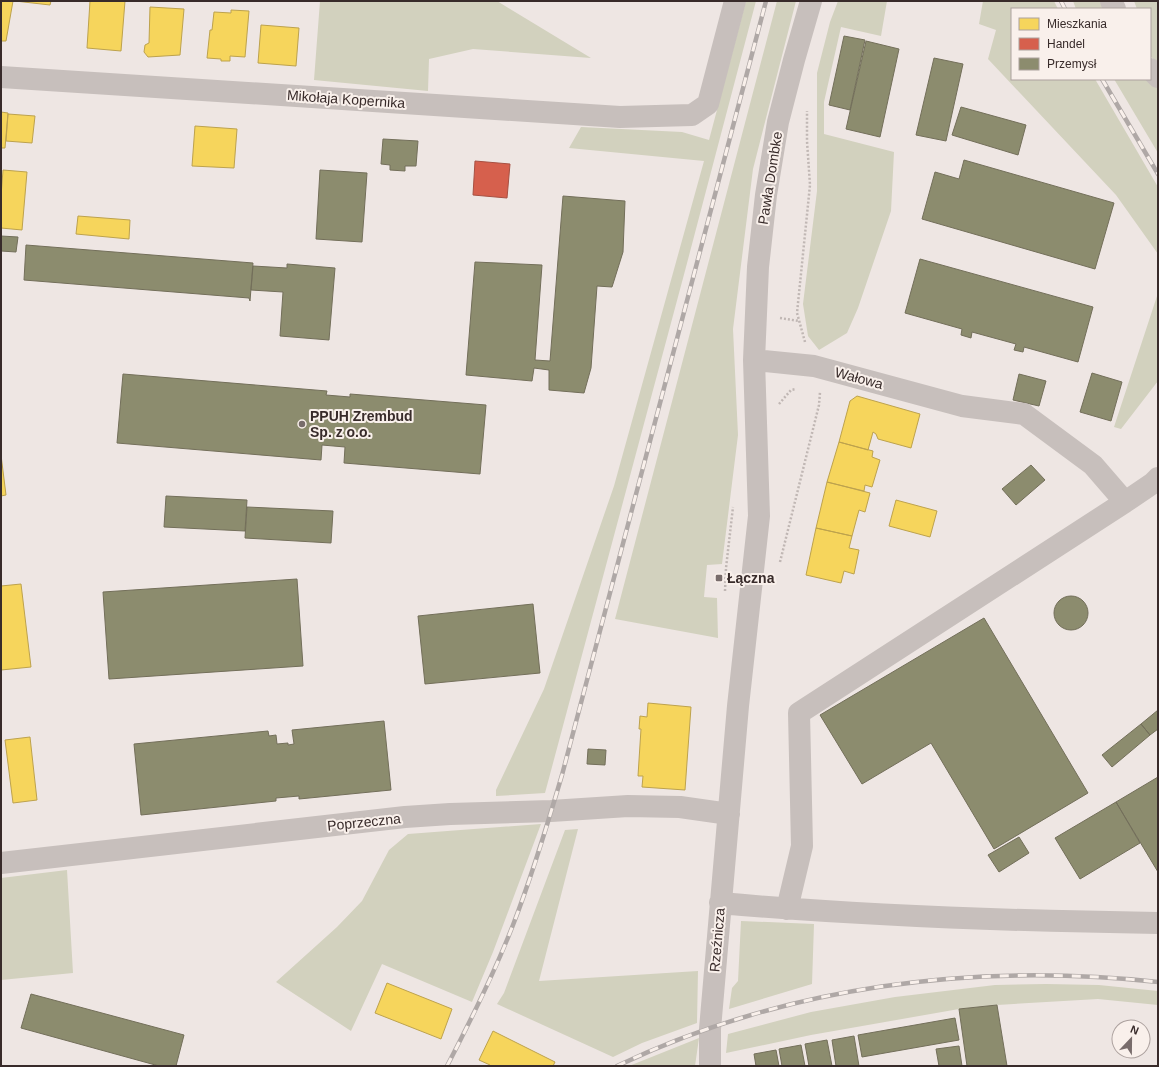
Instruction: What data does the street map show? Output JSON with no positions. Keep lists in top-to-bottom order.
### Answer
{
  "streets": {
    "street": [
      "Mikołaja Kopernika",
      "Pawła Dombke",
      "Wałowa",
      "Poprzeczna",
      "Rzeźnicza"
    ]
  },
  "crossings": [
    ["Pawła Dombke", "Wałowa"],
    ["Poprzeczna", "Rzeźnicza"]
  ],
  "places": {
    "other": ["PPUH Zrembud Sp. z o.o."],
    "transit": ["Łączna"]
  },
  "legend": ["Mieszkania", "Handel", "Przemysł"],
  "north": "top"
}
